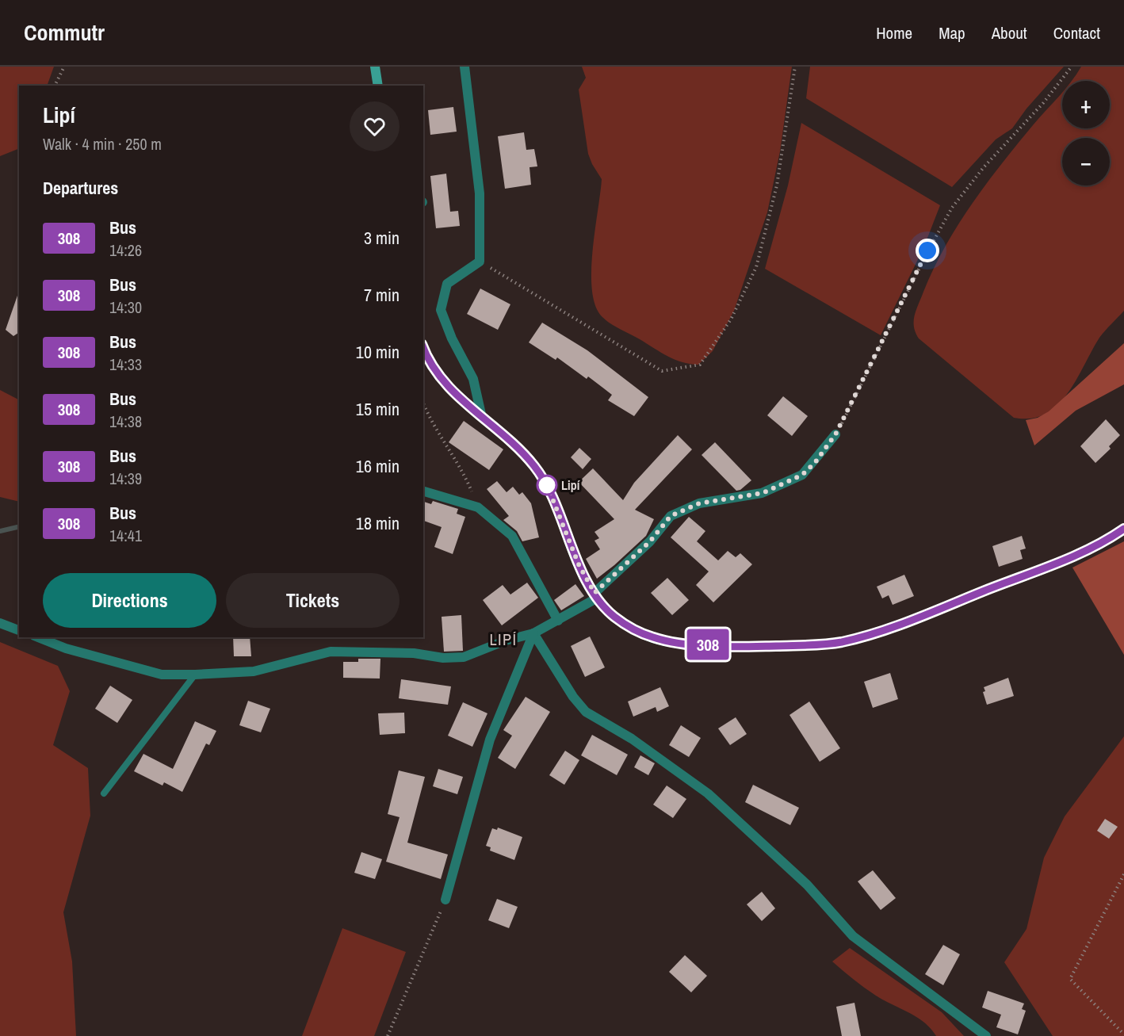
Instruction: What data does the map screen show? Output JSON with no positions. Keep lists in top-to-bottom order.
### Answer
{
  "districts": ["LIPÍ"],
  "places": ["Lipí"],
  "lines": ["bus line 308"],
  "page": {
    "header": "Commutr",
    "nav": [
      "Home",
      "Map",
      "About",
      "Contact"
    ],
    "on_map": "308",
    "map_buttons": ["+", "−"],
    "heading": [
      ["Lipí", "Walk · 4 min · 250 m"],
      "Departures"
    ],
    "list": [
      {
        "mark": "308",
        "name": "Bus",
        "note": "14:26",
        "value": "3 min"
      },
      {
        "mark": "308",
        "name": "Bus",
        "note": "14:30",
        "value": "7 min"
      },
      {
        "mark": "308",
        "name": "Bus",
        "note": "14:33",
        "value": "10 min"
      },
      {
        "mark": "308",
        "name": "Bus",
        "note": "14:38",
        "value": "15 min"
      },
      {
        "mark": "308",
        "name": "Bus",
        "note": "14:39",
        "value": "16 min"
      },
      {
        "mark": "308",
        "name": "Bus",
        "note": "14:41",
        "value": "18 min"
      }
    ],
    "buttons": ["Directions", "Tickets"]
  }
}
